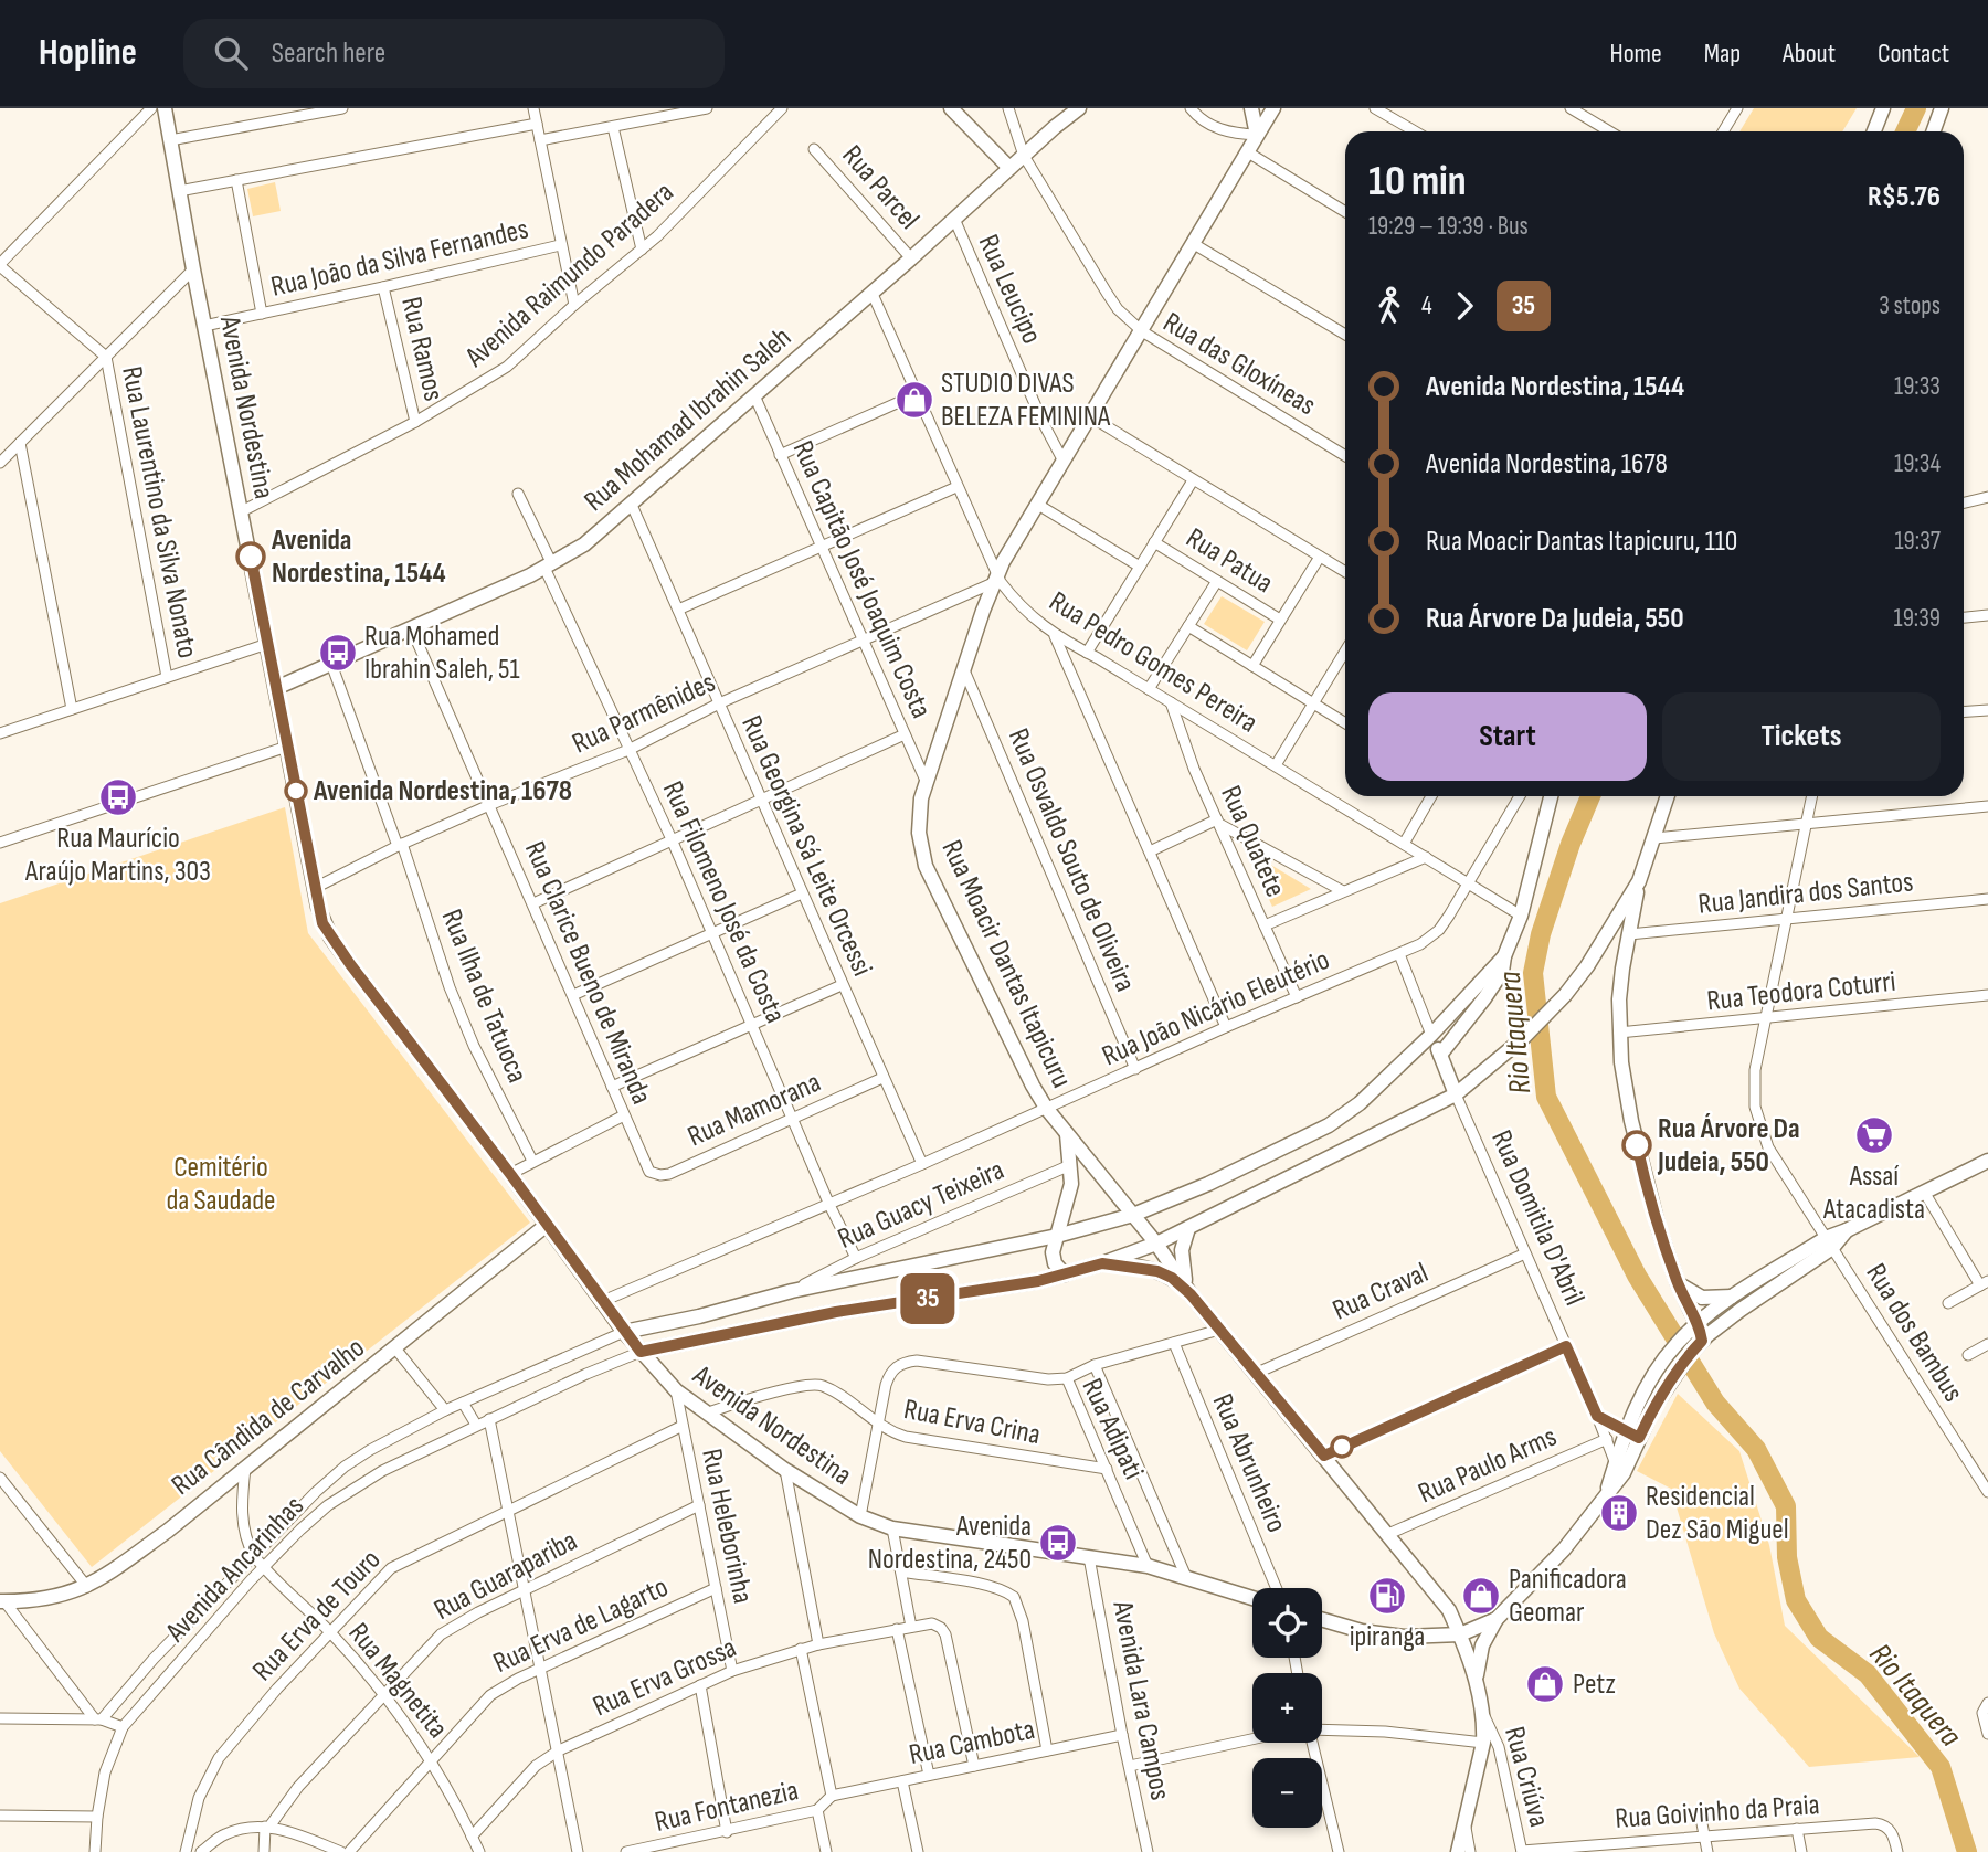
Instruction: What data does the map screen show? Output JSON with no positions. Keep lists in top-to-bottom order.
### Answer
{
  "streets": {
    "street": [
      "Rua Parcel",
      "Rua João da Silva Fernandes",
      "Avenida Raimundo Paradera",
      "Rua Leucipo",
      "Rua Ramos",
      "Rua das Gloxíneas",
      "Avenida Nordestina",
      "Rua Mohamad Ibrahin Saleh",
      "Rua Laurentino da Silva Nonato",
      "Rua Patua",
      "Rua Capitão José Joaquim Costa",
      "Rua Pedro Gomes Pereira",
      "Rua Parmênides",
      "Rua Quatete",
      "Rua Georgina Sá Leite Orcessi",
      "Rua Osvaldo Souto de Oliveira",
      "Rua Jandira dos Santos",
      "Rua Filomeno José da Costa",
      "Rua Moacir Dantas Itapicuru",
      "Rua Clarice Bueno de Miranda",
      "Rua Teodora Coturri",
      "Rua Ilha de Tatuoca",
      "Rua João Nicário Eleutério",
      "Rua Mamorana",
      "Rua Guacy Teixeira",
      "Rua Domitila D'Abril",
      "Rua Craval",
      "Rua dos Bambus",
      "Rua Cândida de Carvalho",
      "Rua Erva Crina",
      "Rua Adipati",
      "Rua Abrunheiro",
      "Rua Paulo Arms",
      "Rua Heleborinha",
      "Avenida Ancarinhas",
      "Rua Guarapariba",
      "Rua Erva de Touro",
      "Rua Erva de Lagarto",
      "Rua Erva Grossa",
      "Rua Magnetita",
      "Avenida Lara Campos",
      "Rua Cambota",
      "Rua Criúva",
      "Rua Fontanezia",
      "Rua Goivinho da Praia"
    ]
  },
  "crossings": [
    ["Rua Parcel", "Rua Mohamad Ibrahin Saleh"],
    ["Rua João da Silva Fernandes", "Rua Ramos"],
    ["Rua João da Silva Fernandes", "Avenida Nordestina"],
    ["Avenida Raimundo Paradera", "Rua Ramos"],
    ["Avenida Raimundo Paradera", "Avenida Nordestina"],
    ["Rua Leucipo", "Rua Mohamad Ibrahin Saleh"],
    ["Rua Leucipo", "Rua Moacir Dantas Itapicuru"],
    ["Rua das Gloxíneas", "Rua Mohamad Ibrahin Saleh"],
    ["Rua das Gloxíneas", "Rua Moacir Dantas Itapicuru"],
    ["Avenida Nordestina", "Rua Mohamad Ibrahin Saleh"],
    ["Avenida Nordestina", "Rua Parmênides"],
    ["Avenida Nordestina", "Rua João Nicário Eleutério"],
    ["Avenida Nordestina", "Rua Cândida de Carvalho"],
    ["Avenida Nordestina", "Rua Erva Crina"],
    ["Avenida Nordestina", "Rua Adipati"],
    ["Avenida Nordestina", "Rua Heleborinha"],
    ["Avenida Nordestina", "Avenida Ancarinhas"],
    ["Avenida Nordestina", "Avenida Lara Campos"],
    ["Rua Mohamad Ibrahin Saleh", "Rua Capitão José Joaquim Costa"],
    ["Rua Mohamad Ibrahin Saleh", "Rua Pedro Gomes Pereira"],
    ["Rua Mohamad Ibrahin Saleh", "Rua Georgina Sá Leite Orcessi"],
    ["Rua Mohamad Ibrahin Saleh", "Rua Filomeno José da Costa"],
    ["Rua Mohamad Ibrahin Saleh", "Rua Clarice Bueno de Miranda"],
    ["Rua Mohamad Ibrahin Saleh", "Rua Ilha de Tatuoca"],
    ["Rua Capitão José Joaquim Costa", "Rua Parmênides"],
    ["Rua Capitão José Joaquim Costa", "Rua Moacir Dantas Itapicuru"],
    ["Rua Pedro Gomes Pereira", "Rua Parmênides"],
    ["Rua Pedro Gomes Pereira", "Rua Quatete"],
    ["Rua Pedro Gomes Pereira", "Rua Moacir Dantas Itapicuru"],
    ["Rua Pedro Gomes Pereira", "Rua João Nicário Eleutério"],
    ["Rua Parmênides", "Rua Georgina Sá Leite Orcessi"],
    ["Rua Parmênides", "Rua Filomeno José da Costa"],
    ["Rua Parmênides", "Rua Moacir Dantas Itapicuru"],
    ["Rua Parmênides", "Rua Clarice Bueno de Miranda"],
    ["Rua Parmênides", "Rua Ilha de Tatuoca"],
    ["Rua Quatete", "Rua João Nicário Eleutério"],
    ["Rua Georgina Sá Leite Orcessi", "Rua João Nicário Eleutério"],
    ["Rua Georgina Sá Leite Orcessi", "Rua Mamorana"],
    ["Rua Osvaldo Souto de Oliveira", "Rua Moacir Dantas Itapicuru"],
    ["Rua Osvaldo Souto de Oliveira", "Rua João Nicário Eleutério"],
    ["Rua Jandira dos Santos", "Rua dos Bambus"],
    ["Rua Filomeno José da Costa", "Rua João Nicário Eleutério"],
    ["Rua Filomeno José da Costa", "Rua Mamorana"],
    ["Rua Filomeno José da Costa", "Rua Guacy Teixeira"],
    ["Rua Moacir Dantas Itapicuru", "Rua João Nicário Eleutério"],
    ["Rua Moacir Dantas Itapicuru", "Rua Craval"],
    ["Rua Moacir Dantas Itapicuru", "Rua Paulo Arms"],
    ["Rua Moacir Dantas Itapicuru", "Rua Criúva"],
    ["Rua Clarice Bueno de Miranda", "Rua Mamorana"],
    ["Rua Teodora Coturri", "Rua dos Bambus"],
    ["Rua João Nicário Eleutério", "Rua Domitila D'Abril"],
    ["Rua Domitila D'Abril", "Rua Craval"],
    ["Rua Domitila D'Abril", "Rua Paulo Arms"],
    ["Rua Erva Crina", "Rua Adipati"],
    ["Rua Heleborinha", "Rua Guarapariba"],
    ["Rua Heleborinha", "Rua Erva de Touro"],
    ["Rua Heleborinha", "Rua Erva de Lagarto"],
    ["Rua Heleborinha", "Rua Erva Grossa"],
    ["Avenida Ancarinhas", "Rua Magnetita"],
    ["Rua Guarapariba", "Rua Magnetita"],
    ["Rua Erva de Touro", "Rua Magnetita"],
    ["Rua Erva de Lagarto", "Rua Magnetita"],
    ["Rua Erva Grossa", "Rua Magnetita"],
    ["Avenida Lara Campos", "Rua Cambota"],
    ["Rua Cambota", "Rua Fontanezia"],
    ["Rua Criúva", "Rua Goivinho da Praia"]
  ],
  "water": ["Rio Itaquera"],
  "parks": ["Cemitério da Saudade"],
  "places": {
    "shop": ["STUDIO DIVAS BELEZA FEMININA", "Panificadora Geomar", "Petz"],
    "other": ["Avenida Nordestina, 1544", "Avenida Nordestina, 1678", "Rua Árvore Da Judeia, 550"],
    "bus stop": ["Rua Mohamed Ibrahin Saleh, 51", "Rua Maurício Araújo Martins, 303", "Avenida Nordestina, 2450"],
    "supermarket": ["Assaí Atacadista"],
    "building": ["Residencial Dez São Miguel"],
    "fuel station": ["ipiranga"]
  },
  "lines": ["bus line 35"],
  "page": {
    "header": "Hopline",
    "search": "Search here",
    "nav": [
      "Home",
      "Map",
      "About",
      "Contact"
    ],
    "on_map": "35",
    "heading": ["10 min", "19:29 – 19:39 · Bus", "R$5.76"],
    "legs": ["4", "35", "3 stops"],
    "list": [
      {
        "name": "Avenida Nordestina, 1544",
        "value": "19:33"
      },
      {
        "name": "Avenida Nordestina, 1678",
        "value": "19:34"
      },
      {
        "name": "Rua Moacir Dantas Itapicuru, 110",
        "value": "19:37"
      },
      {
        "name": "Rua Árvore Da Judeia, 550",
        "value": "19:39"
      }
    ],
    "buttons": ["Start", "Tickets"],
    "map_buttons": ["+", "−"]
  }
}
